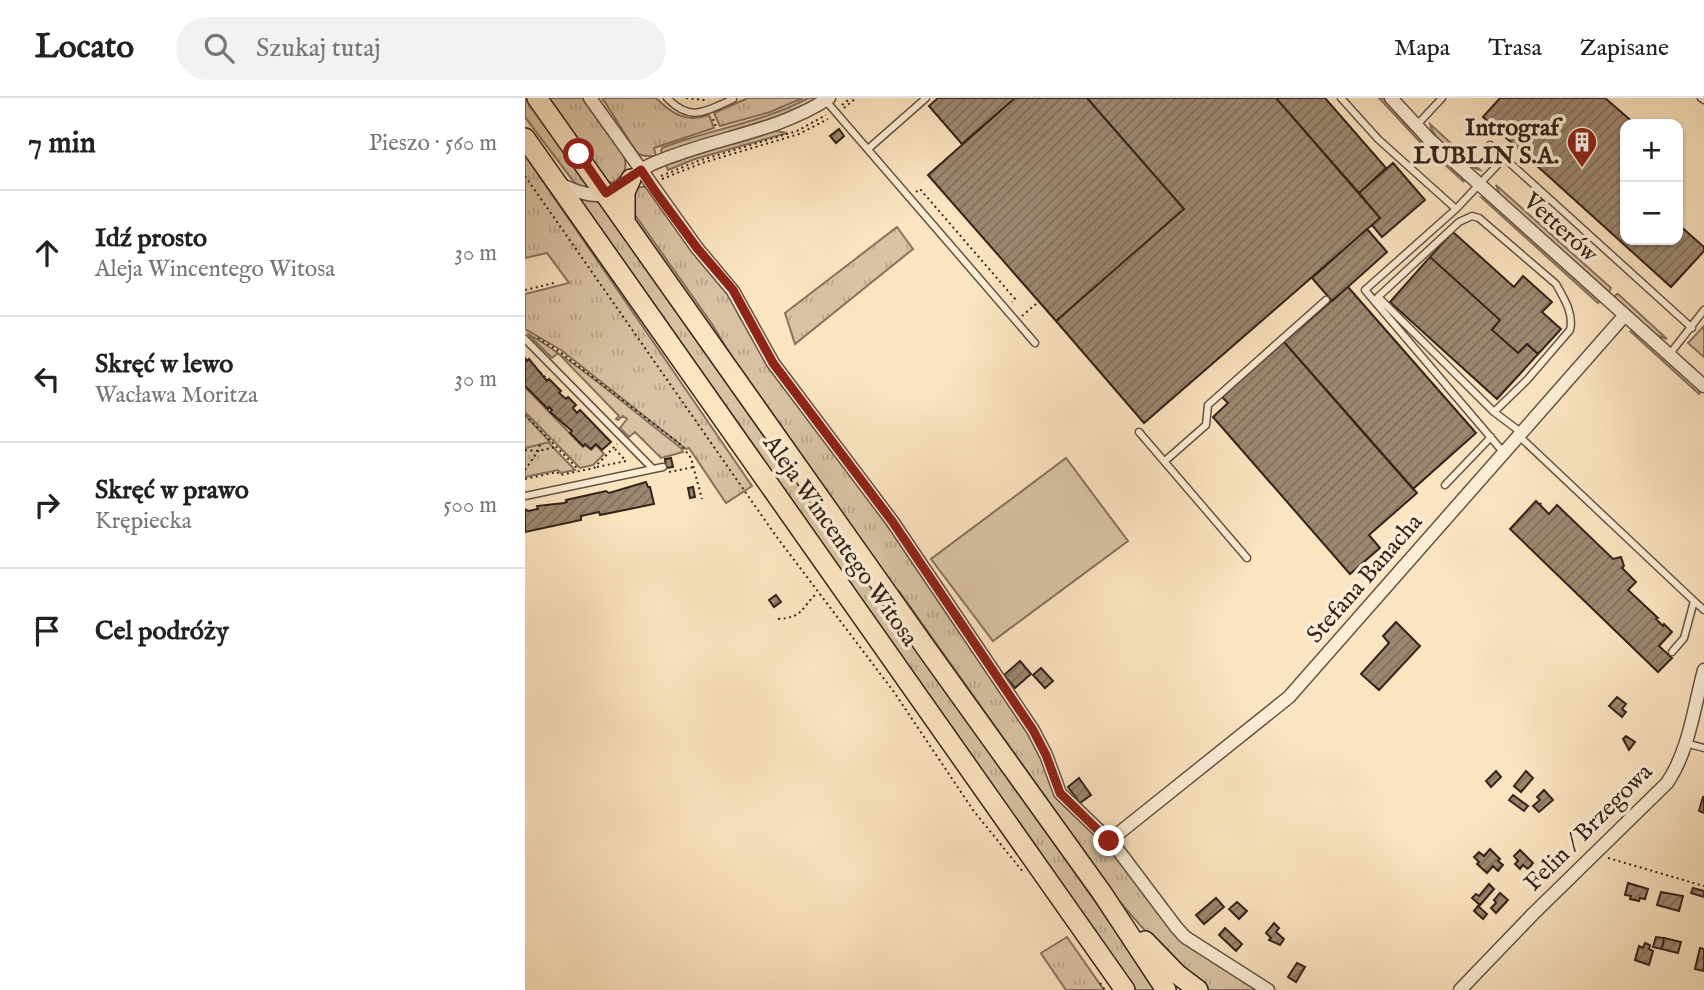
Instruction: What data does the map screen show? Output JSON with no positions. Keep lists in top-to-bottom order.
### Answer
{
  "streets": {
    "main road": ["Aleja Wincentego Witosa"],
    "street": ["Vetterów", "Stefana Banacha", "Felin / Brzegowa"]
  },
  "crossings": [
    ["Vetterów", "Stefana Banacha"]
  ],
  "places": {
    "building": ["Intrograf LUBLIN S.A."]
  },
  "page": {
    "header": "Locato",
    "search": "Szukaj tutaj",
    "nav": ["Mapa", "Trasa", "Zapisane"],
    "heading": ["7 min", "Pieszo · 560 m"],
    "map_buttons": ["+", "−"],
    "list": [
      ["Idź prosto", "Aleja Wincentego Witosa", "30 m"],
      ["Skręć w lewo", "Wacława Moritza", "30 m"],
      ["Skręć w prawo", "Krępiecka", "500 m"],
      "Cel podróży"
    ]
  }
}
